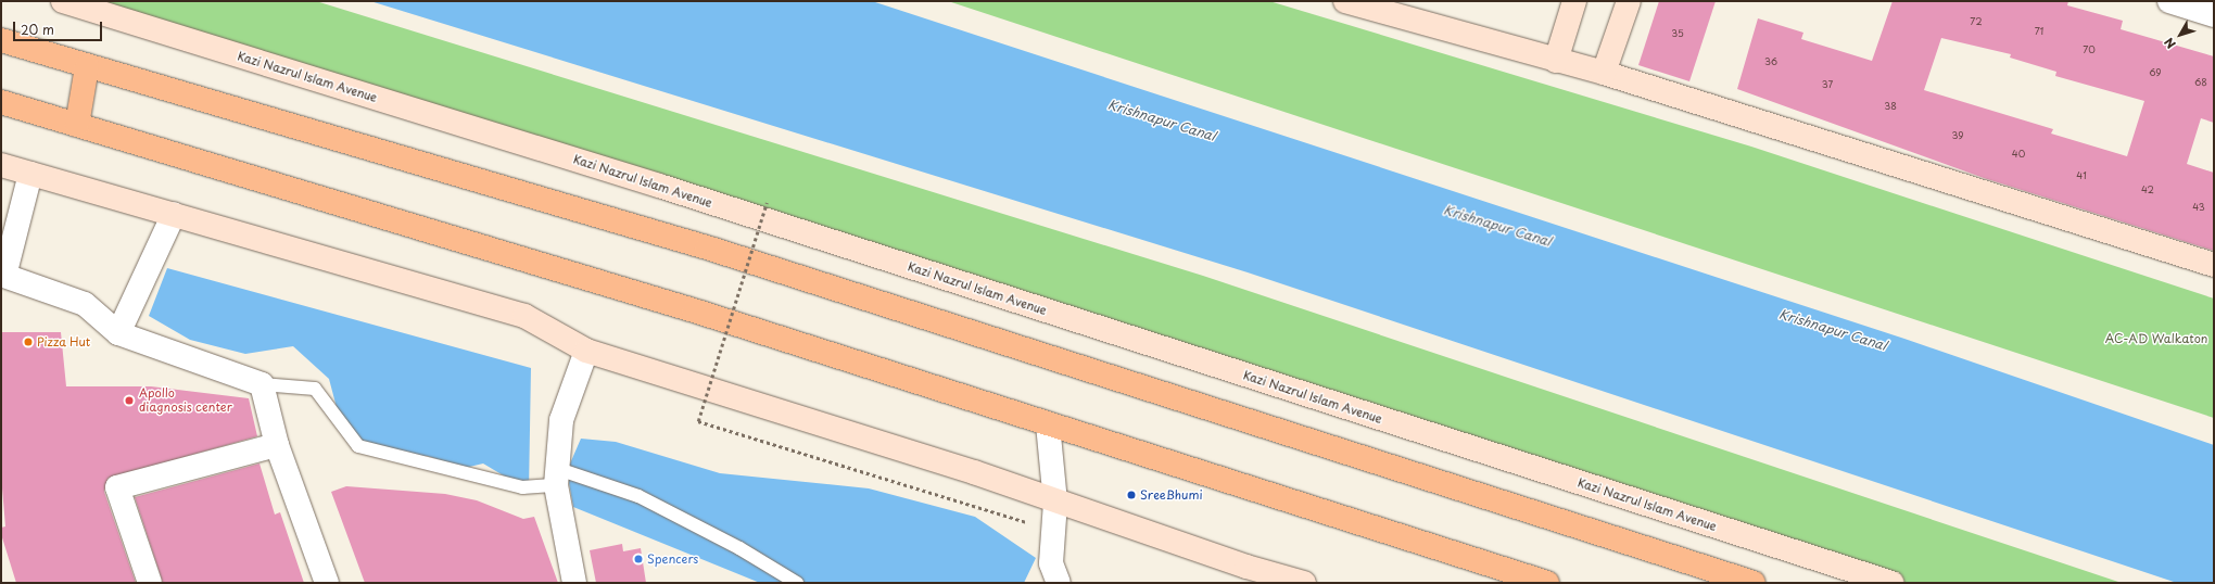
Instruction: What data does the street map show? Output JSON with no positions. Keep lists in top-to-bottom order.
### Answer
{
  "streets": {
    "street": ["Kazi Nazrul Islam Avenue"]
  },
  "water": ["Krishnapur Canal"],
  "parks": ["AC-AD Walkaton"],
  "places": [
    "Pizza Hut",
    "Apollo diagnosis center",
    "SreeBhumi",
    "Spencers"
  ],
  "house_numbers": [
    "72",
    "71",
    "35",
    "70",
    "36",
    "69",
    "68",
    "37",
    "38",
    "39",
    "40",
    "41",
    "42",
    "43"
  ],
  "scale_bar": "20 m",
  "north": "bottom left"
}
